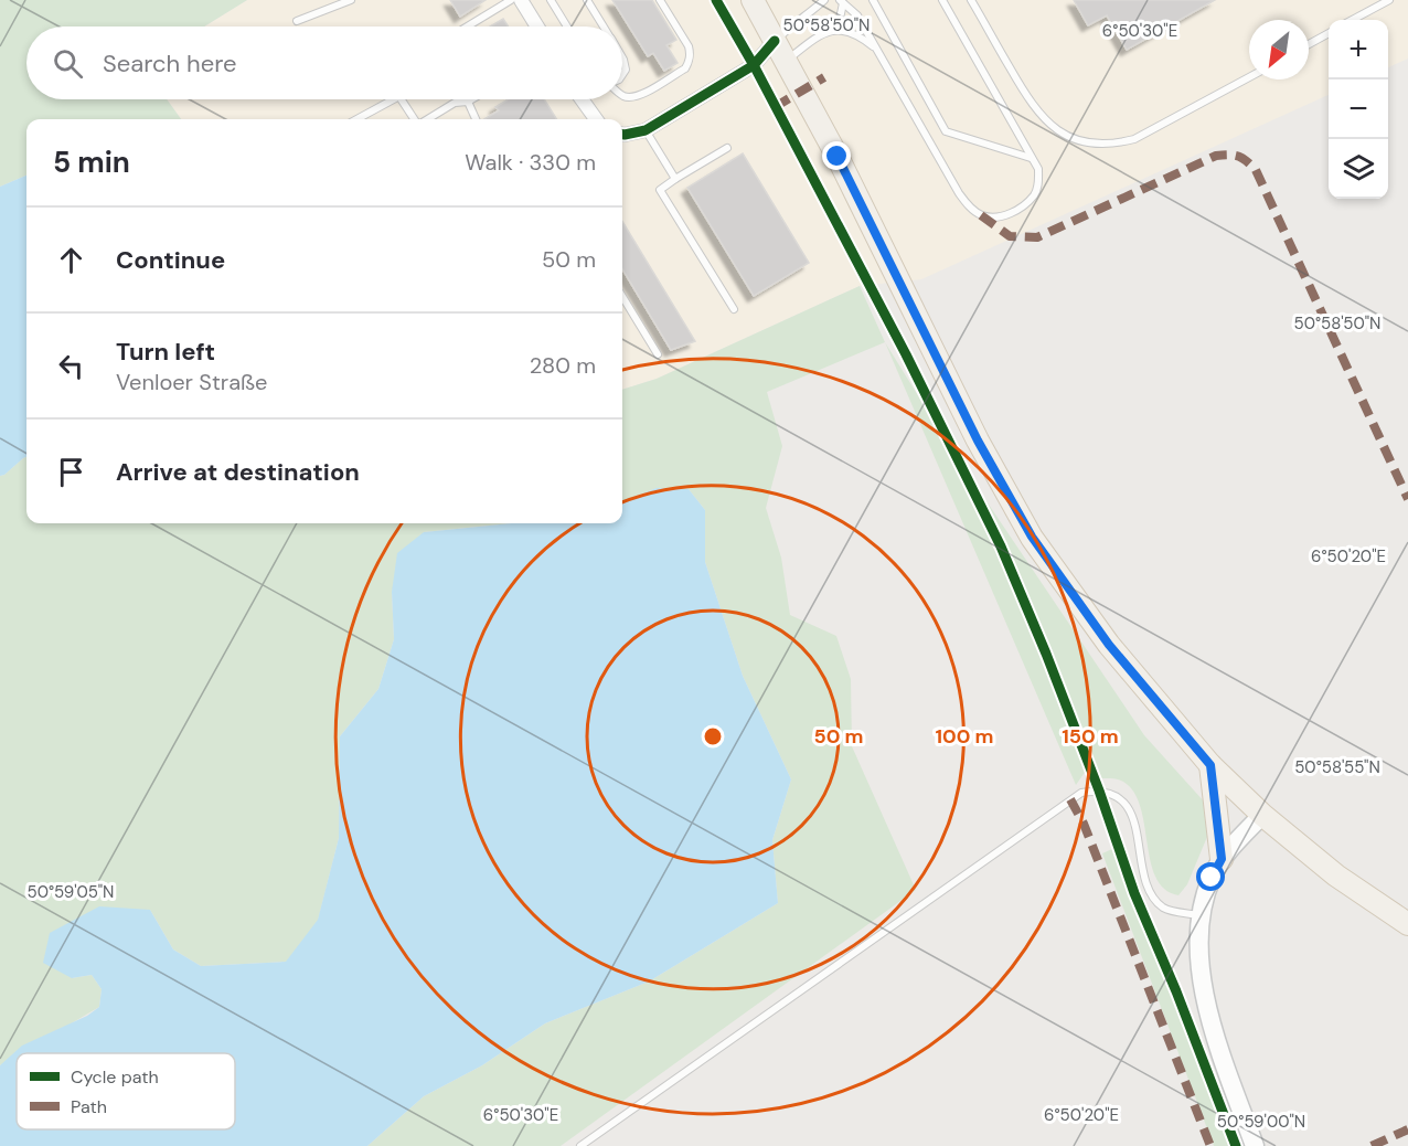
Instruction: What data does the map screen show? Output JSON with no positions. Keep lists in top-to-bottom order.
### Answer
{
  "legend": ["Cycle path", "Path"],
  "north": "bottom left",
  "page": {
    "map_buttons": ["+", "−"],
    "search": "Search here",
    "heading": ["5 min", "Walk · 330 m"],
    "list": [
      ["Continue", "50 m"],
      ["Turn left", "Venloer Straße", "280 m"],
      "Arrive at destination"
    ]
  },
  "coordinates": [
    "50°58'50\"N",
    "6°50'30\"E",
    "6°50'20\"E",
    "50°58'55\"N",
    "50°59'05\"N",
    "50°59'00\"N"
  ],
  "rings": ["50 m", "100 m", "150 m"]
}
